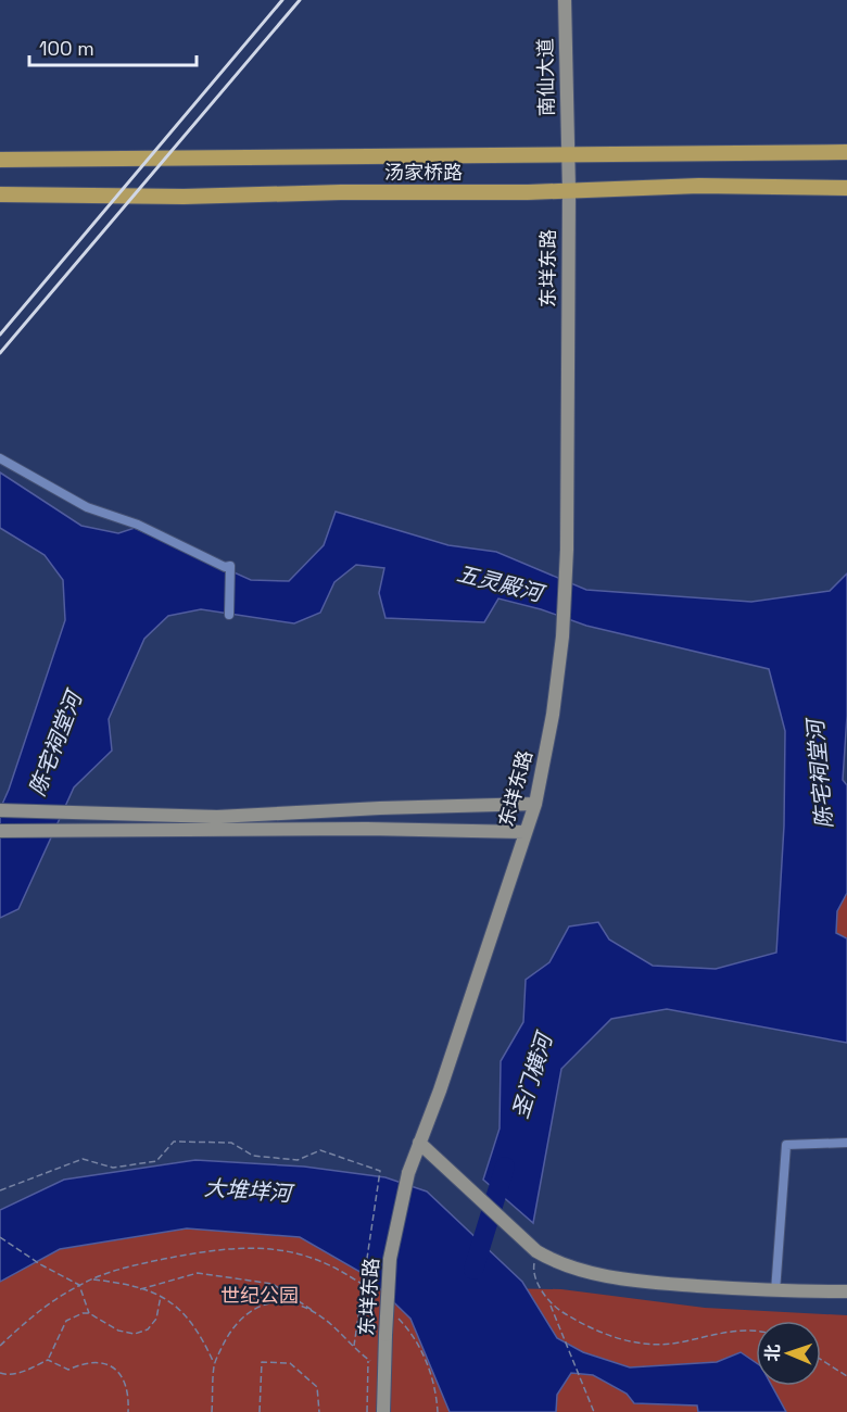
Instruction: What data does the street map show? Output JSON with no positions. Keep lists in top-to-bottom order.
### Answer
{
  "streets": {
    "main road": ["南仙大道", "汤家桥路", "东垟东路"]
  },
  "crossings": [
    ["南仙大道", "汤家桥路"],
    ["南仙大道", "东垟东路"],
    ["汤家桥路", "东垟东路"]
  ],
  "water": [
    "五灵殿河",
    "陈宅祠堂河",
    "圣门横河",
    "大堆垟河"
  ],
  "parks": ["世纪公园"],
  "scale_bar": "100 m",
  "north": "left"
}
